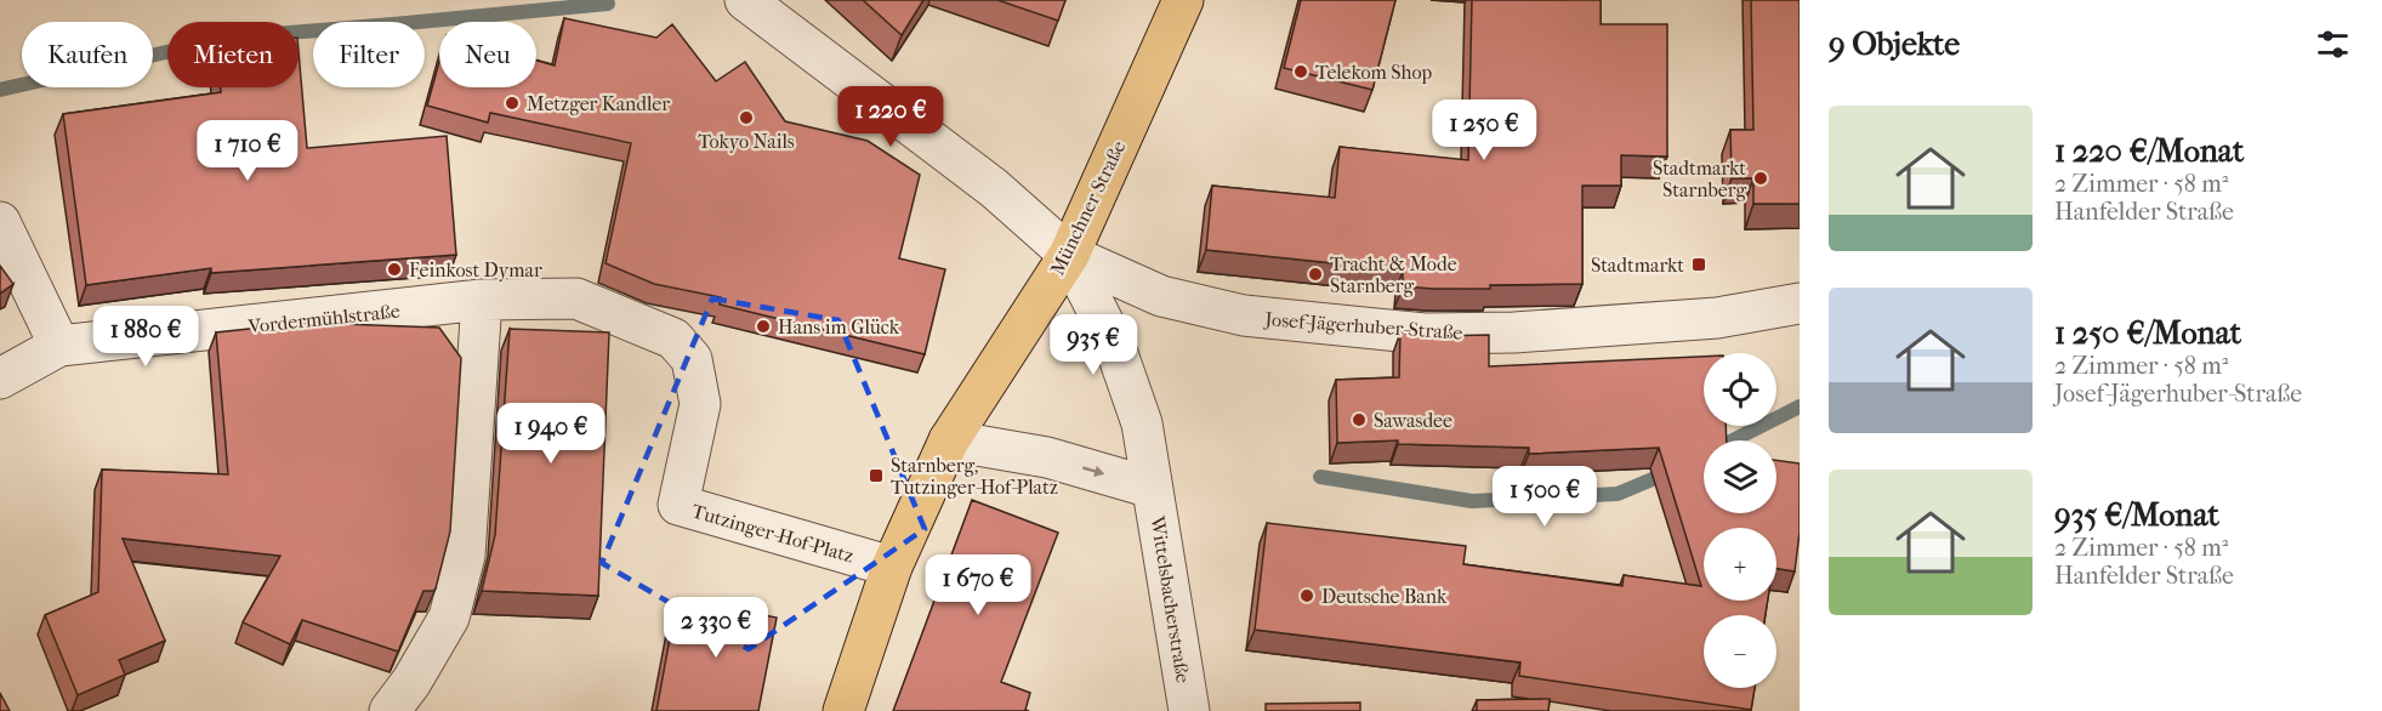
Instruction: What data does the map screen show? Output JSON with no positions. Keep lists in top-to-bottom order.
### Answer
{
  "streets": {
    "main road": ["Münchner Straße"],
    "street": [
      "Vordermühlstraße",
      "Josef-Jägerhuber-Straße",
      "Tutzinger-Hof-Platz",
      "Wittelsbacherstraße"
    ]
  },
  "crossings": [
    ["Münchner Straße", "Josef-Jägerhuber-Straße"],
    ["Münchner Straße", "Tutzinger-Hof-Platz"],
    ["Münchner Straße", "Wittelsbacherstraße"],
    ["Vordermühlstraße", "Tutzinger-Hof-Platz"],
    ["Josef-Jägerhuber-Straße", "Wittelsbacherstraße"]
  ],
  "places": {
    "other": [
      "Telekom Shop",
      "Metzger Kandler",
      "Tokyo Nails",
      "Stadtmarkt Starnberg",
      "Feinkost Dymar",
      "Tracht & Mode Starnberg",
      "Hans im Glück",
      "Sawasdee",
      "Deutsche Bank"
    ],
    "transit": ["Stadtmarkt", "Starnberg, Tutzinger-Hof-Platz"]
  },
  "page": {
    "heading": "9 Objekte",
    "chip": [
      "Kaufen",
      "Mieten",
      "Filter",
      "Neu"
    ],
    "price": [
      "1 220 €",
      "1 250 €",
      "1 710 €",
      "1 880 €",
      "935 €",
      "1 940 €",
      "1 500 €",
      "1 670 €",
      "2 330 €"
    ],
    "list": [
      {
        "name": "1 220 €/Monat",
        "note": "2 Zimmer · 58 m² · Hanfelder Straße"
      },
      {
        "name": "1 250 €/Monat",
        "note": "2 Zimmer · 58 m² · Josef-Jägerhuber-Straße"
      },
      {
        "name": "935 €/Monat",
        "note": "2 Zimmer · 58 m² · Hanfelder Straße"
      }
    ],
    "map_buttons": ["+", "−"]
  }
}
